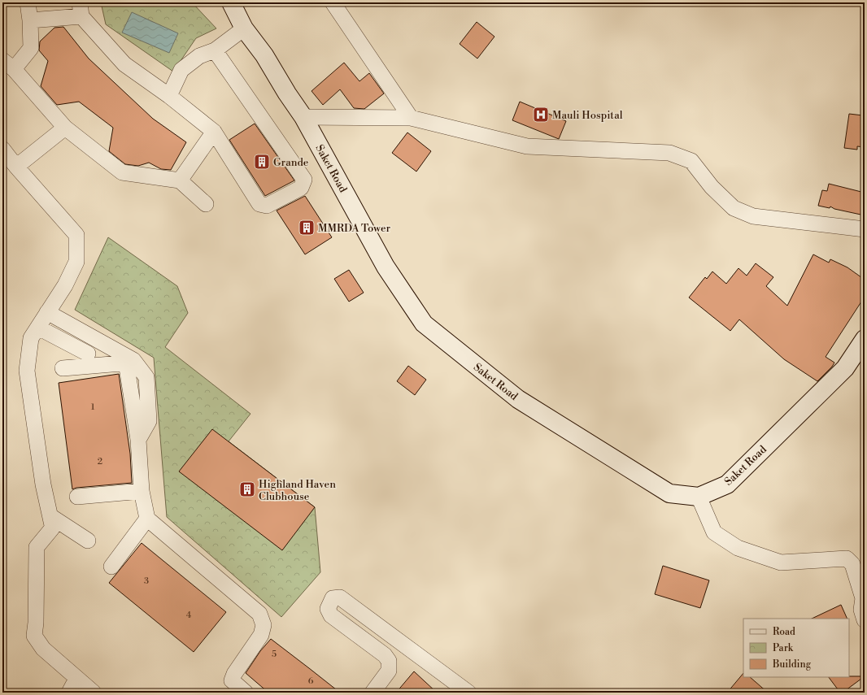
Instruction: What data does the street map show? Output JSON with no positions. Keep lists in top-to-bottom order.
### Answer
{
  "streets": {
    "main road": ["Saket Road"]
  },
  "places": {
    "hospital": ["Mauli Hospital"],
    "building": ["Grande", "MMRDA Tower", "Highland Haven Clubhouse"]
  },
  "house_numbers": [
    "1",
    "2",
    "3",
    "4",
    "5",
    "6"
  ],
  "legend": ["Road", "Park", "Building"]
}
